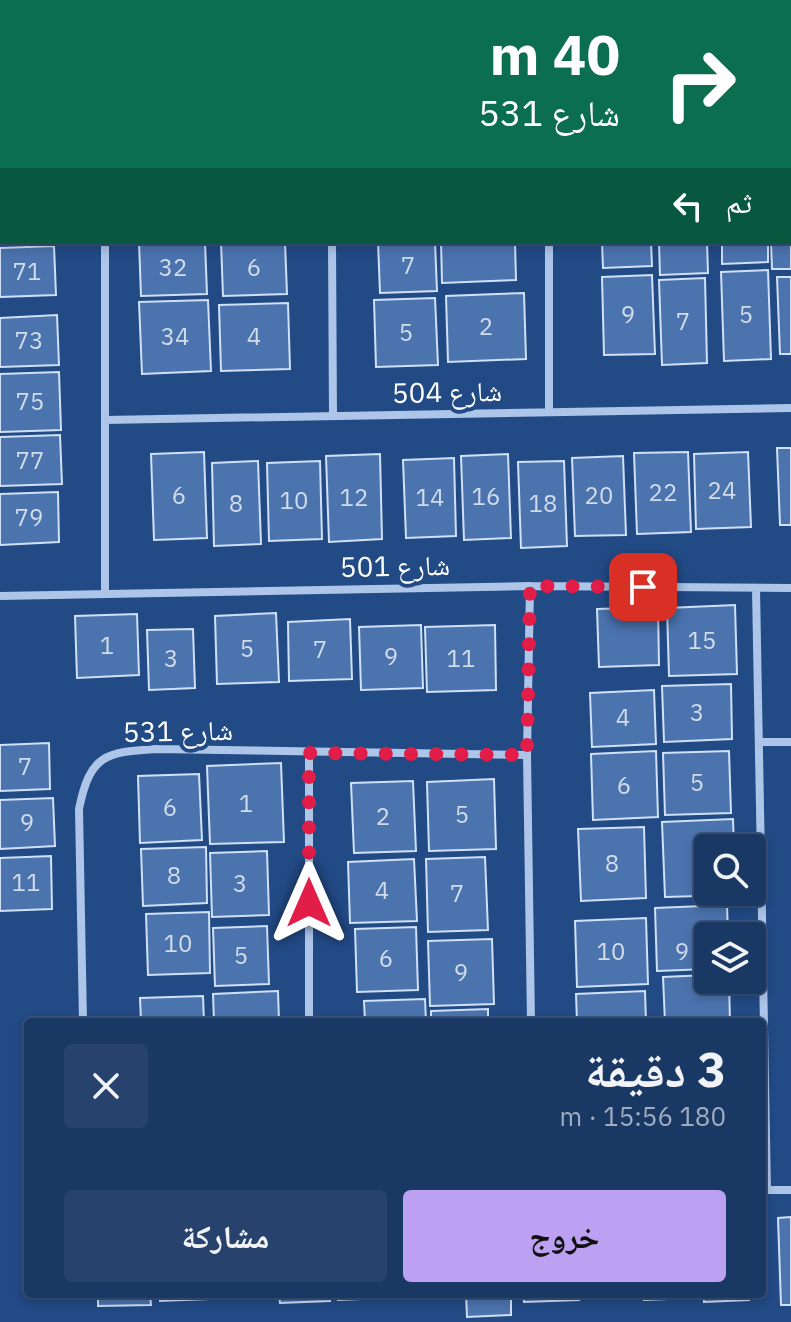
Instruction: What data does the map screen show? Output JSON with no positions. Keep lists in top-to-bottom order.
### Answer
{
  "streets": {
    "street": ["شارع 504", "شارع 501", "شارع 531"]
  },
  "house_numbers": [
    "7",
    "32",
    "6",
    "71",
    "9",
    "5",
    "7",
    "2",
    "5",
    "34",
    "4",
    "73",
    "75",
    "77",
    "24",
    "22",
    "6",
    "20",
    "16",
    "12",
    "14",
    "10",
    "8",
    "18",
    "79",
    "15",
    "1",
    "5",
    "7",
    "9",
    "3",
    "11",
    "3",
    "4",
    "7",
    "5",
    "6",
    "1",
    "6",
    "5",
    "2",
    "9",
    "8",
    "8",
    "11",
    "3",
    "4",
    "7",
    "10",
    "10",
    "9",
    "5",
    "6",
    "9"
  ],
  "page": {
    "turn": ["40 m", "شارع 531"],
    "then": "ثم",
    "heading": ["3 دقيقة", "180 m · 15:56"],
    "buttons": ["خروج", "مشاركة"]
  }
}
